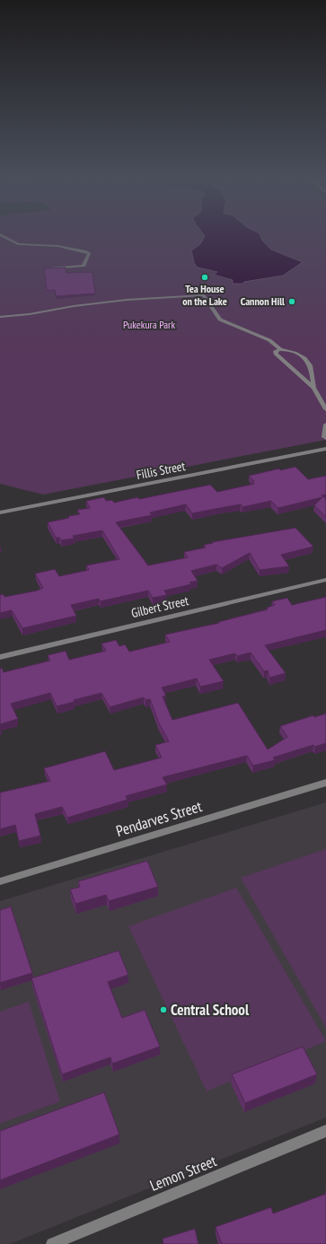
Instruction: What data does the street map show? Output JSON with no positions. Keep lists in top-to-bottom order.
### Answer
{
  "streets": {
    "street": [
      "Fillis Street",
      "Gilbert Street",
      "Pendarves Street",
      "Lemon Street"
    ]
  },
  "parks": ["Pukekura Park"],
  "places": ["Tea House on the Lake", "Cannon Hill", "Central School"]
}
